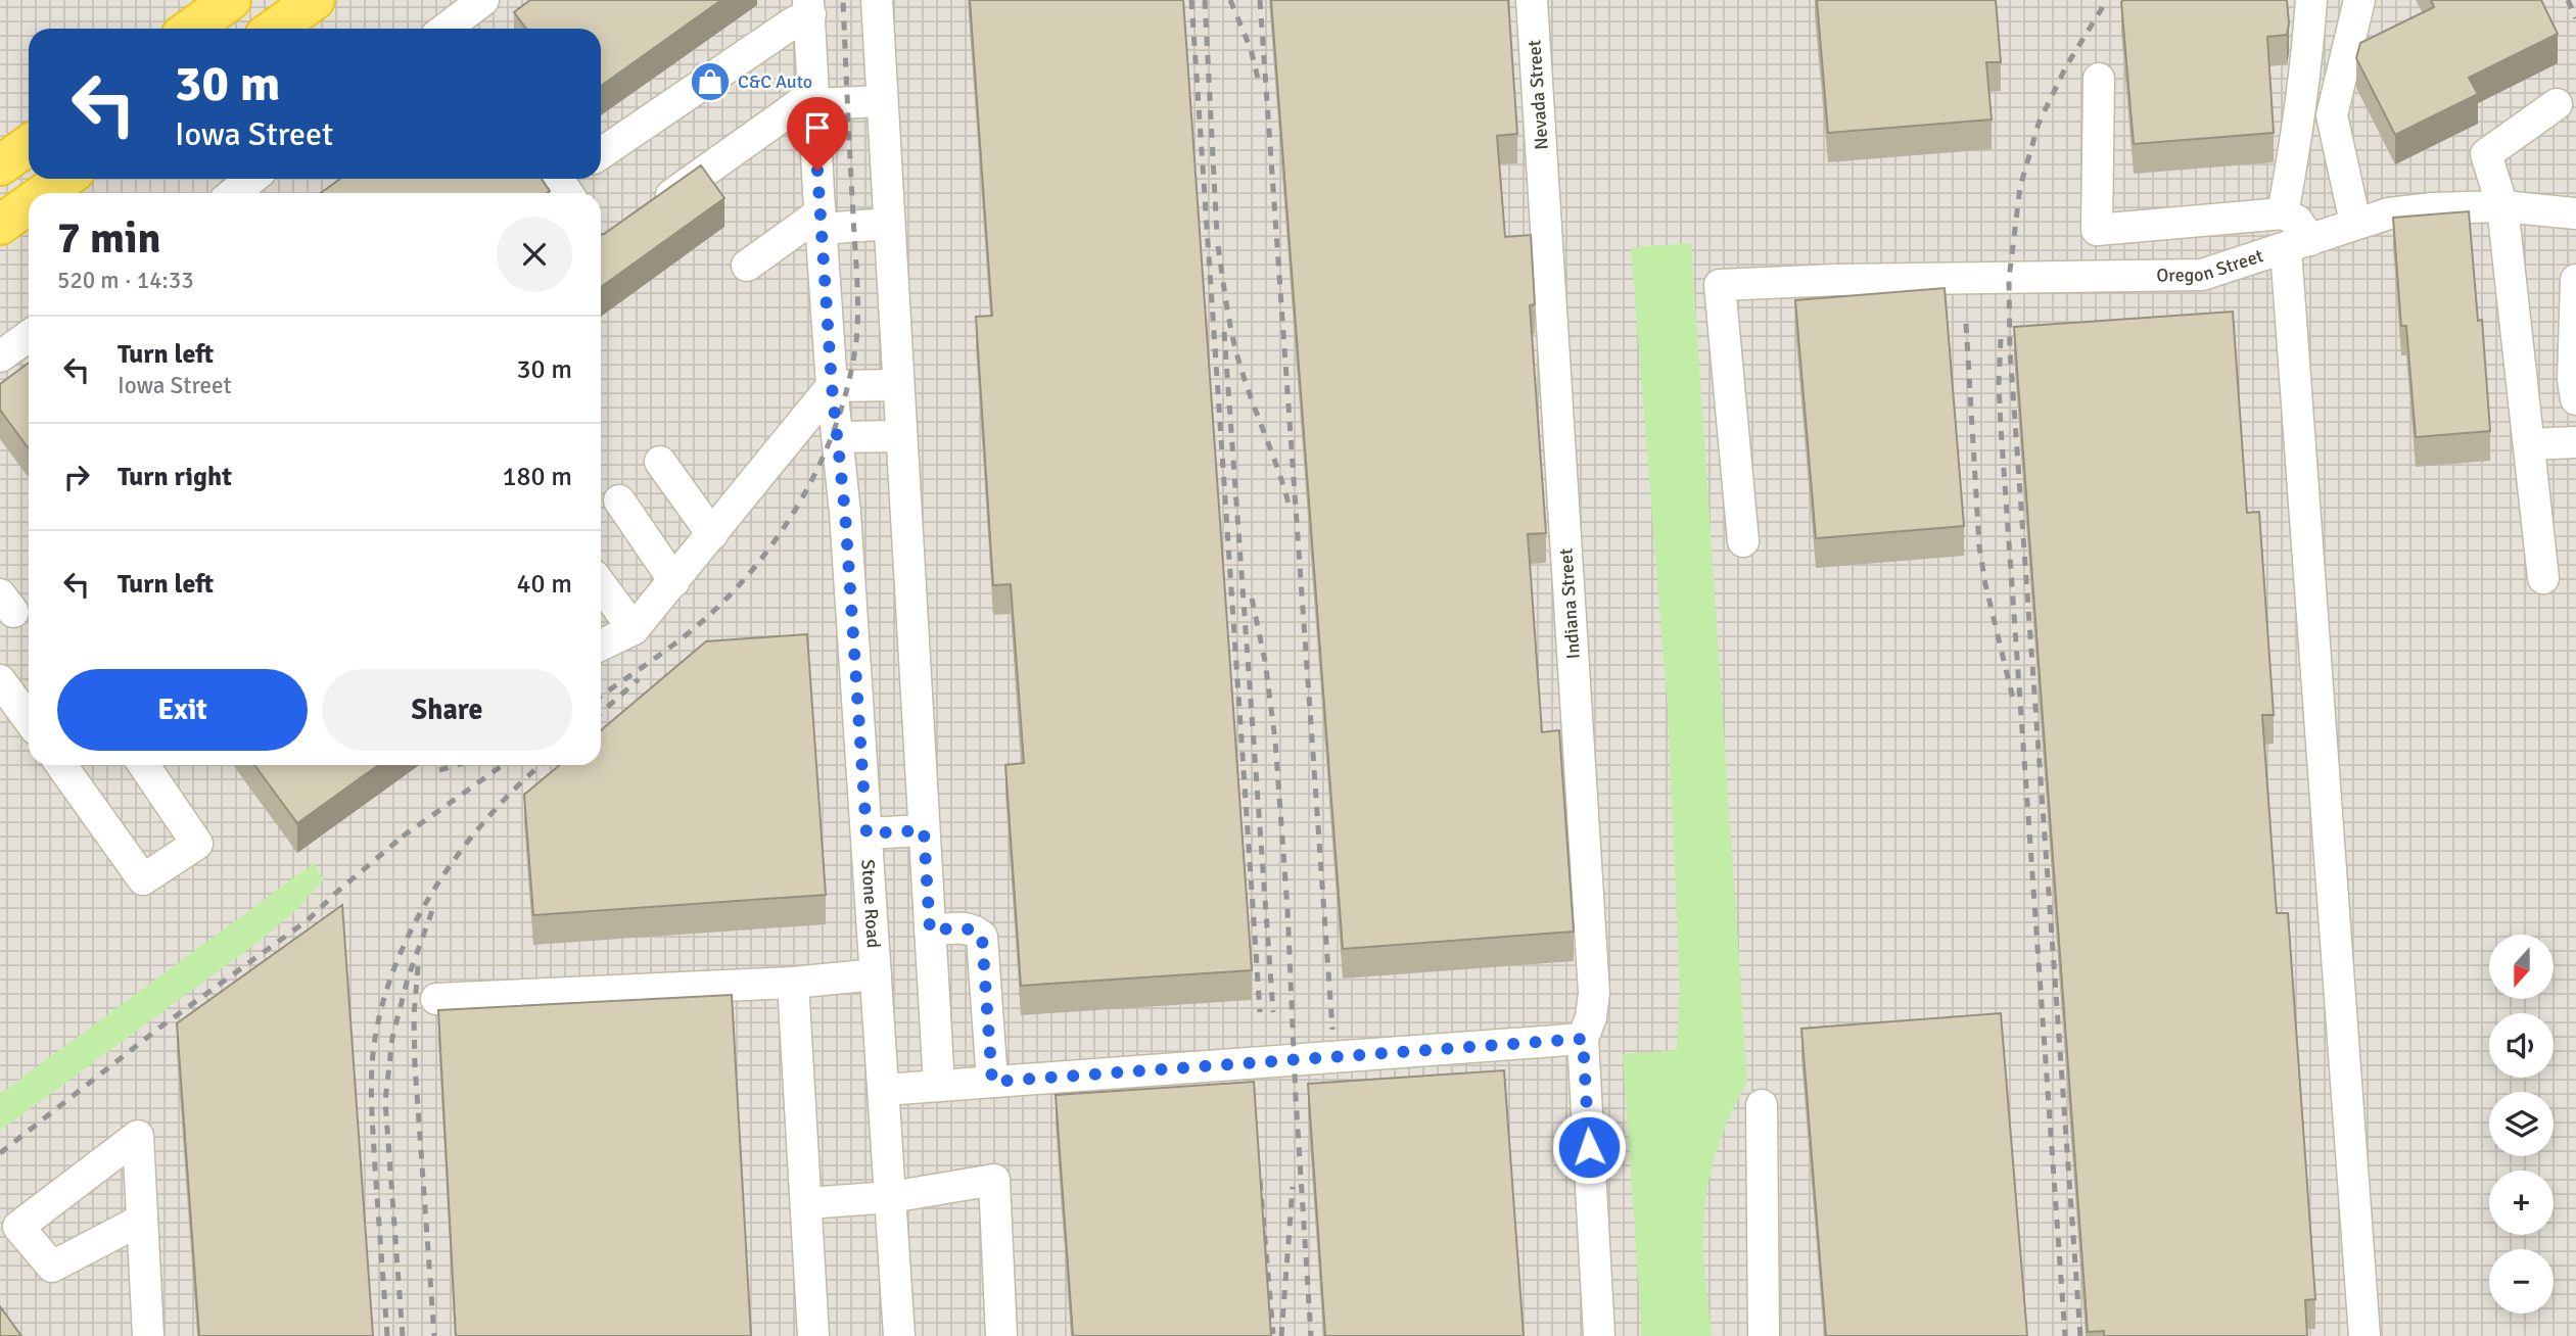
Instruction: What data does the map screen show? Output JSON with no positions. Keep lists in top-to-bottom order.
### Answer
{
  "streets": {
    "street": [
      "Nevada Street",
      "Oregon Street",
      "Indiana Street",
      "Stone Road"
    ]
  },
  "crossings": [
    ["Nevada Street", "Indiana Street"]
  ],
  "places": {
    "shop": ["C&C Auto"]
  },
  "north": "bottom",
  "page": {
    "turn": ["30 m", "Iowa Street"],
    "heading": ["7 min", "520 m · 14:33"],
    "list": [
      {
        "name": "Turn left",
        "note": "Iowa Street",
        "value": "30 m"
      },
      {
        "name": "Turn right",
        "value": "180 m"
      },
      {
        "name": "Turn left",
        "value": "40 m"
      }
    ],
    "buttons": ["Exit", "Share"],
    "map_buttons": ["+", "−"]
  }
}
